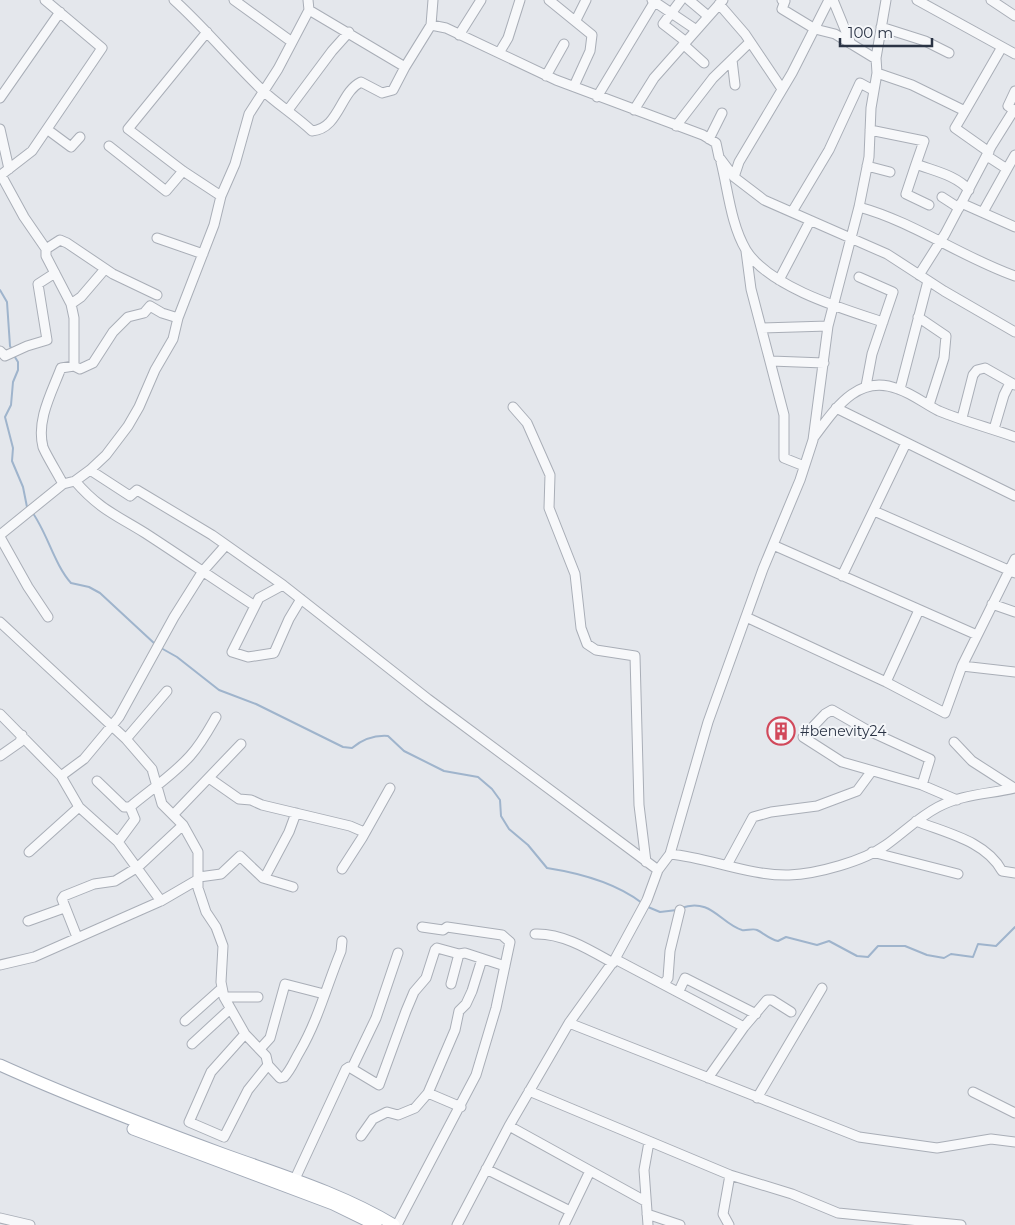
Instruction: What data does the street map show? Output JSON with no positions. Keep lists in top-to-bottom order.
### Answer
{
  "places": {
    "building": ["#benevity24"]
  },
  "scale_bar": "100 m"
}
